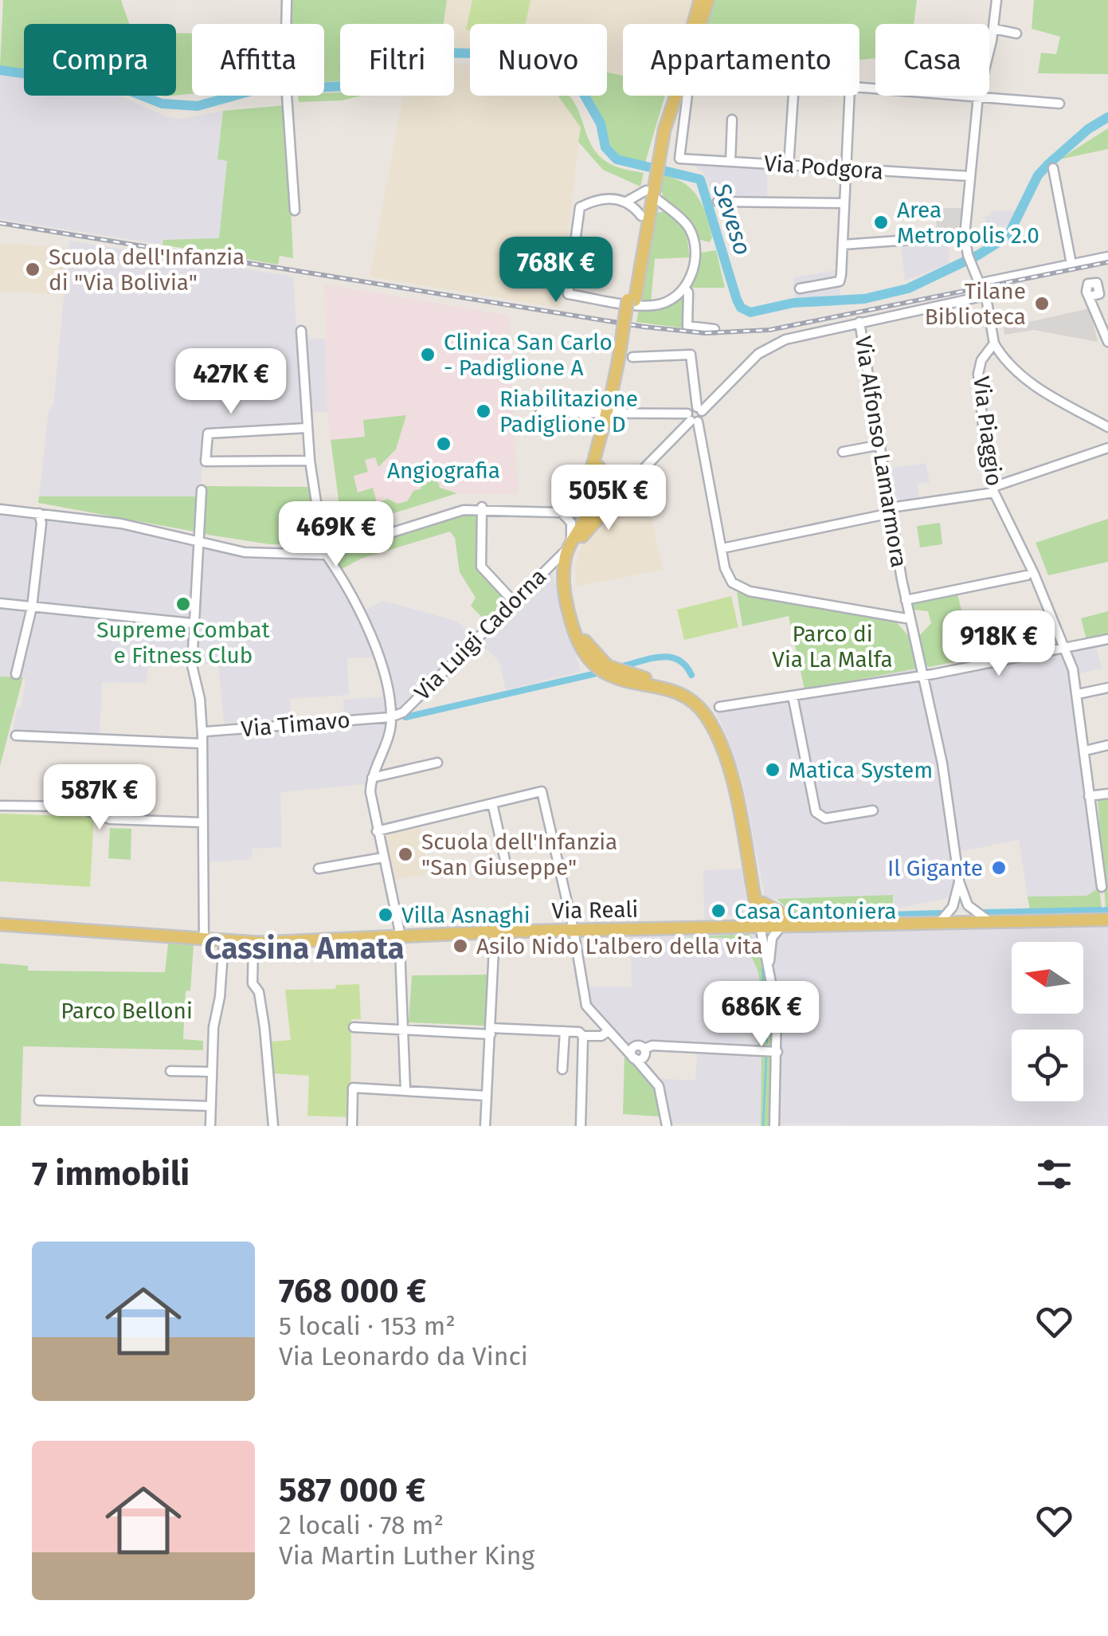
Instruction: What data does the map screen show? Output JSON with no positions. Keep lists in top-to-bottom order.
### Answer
{
  "streets": {
    "main road": ["Via Reali"],
    "street": [
      "Via Podgora",
      "Via Piaggio",
      "Via Alfonso Lamarmora",
      "Via Luigi Cadorna",
      "Via Timavo"
    ]
  },
  "crossings": [
    ["Via Luigi Cadorna", "Via Timavo"]
  ],
  "districts": ["Cassina Amata"],
  "water": ["Seveso"],
  "parks": ["Parco di Via La Malfa", "Parco Belloni"],
  "places": [
    "Area Metropolis 2.0",
    "Scuola dell'Infanzia di \"Via Bolivia\"",
    "Tilane Biblioteca",
    "Clinica San Carlo - Padiglione A",
    "Riabilitazione Padiglione D",
    "Angiografia",
    "Supreme Combat e Fitness Club",
    "Matica System",
    "Scuola dell'Infanzia \"San Giuseppe\"",
    "Il Gigante",
    "Casa Cantoniera",
    "Villa Asnaghi",
    "Asilo Nido L'albero della vita"
  ],
  "north": "left",
  "page": {
    "chip": [
      "Compra",
      "Affitta",
      "Filtri",
      "Nuovo",
      "Appartamento",
      "Casa"
    ],
    "price": [
      "768K €",
      "427K €",
      "505K €",
      "469K €",
      "918K €",
      "587K €",
      "686K €"
    ],
    "heading": "7 immobili",
    "list": [
      {
        "name": "768 000 €",
        "note": "5 locali · 153 m² · Via Leonardo da Vinci"
      },
      {
        "name": "587 000 €",
        "note": "2 locali · 78 m² · Via Martin Luther King"
      }
    ]
  }
}
